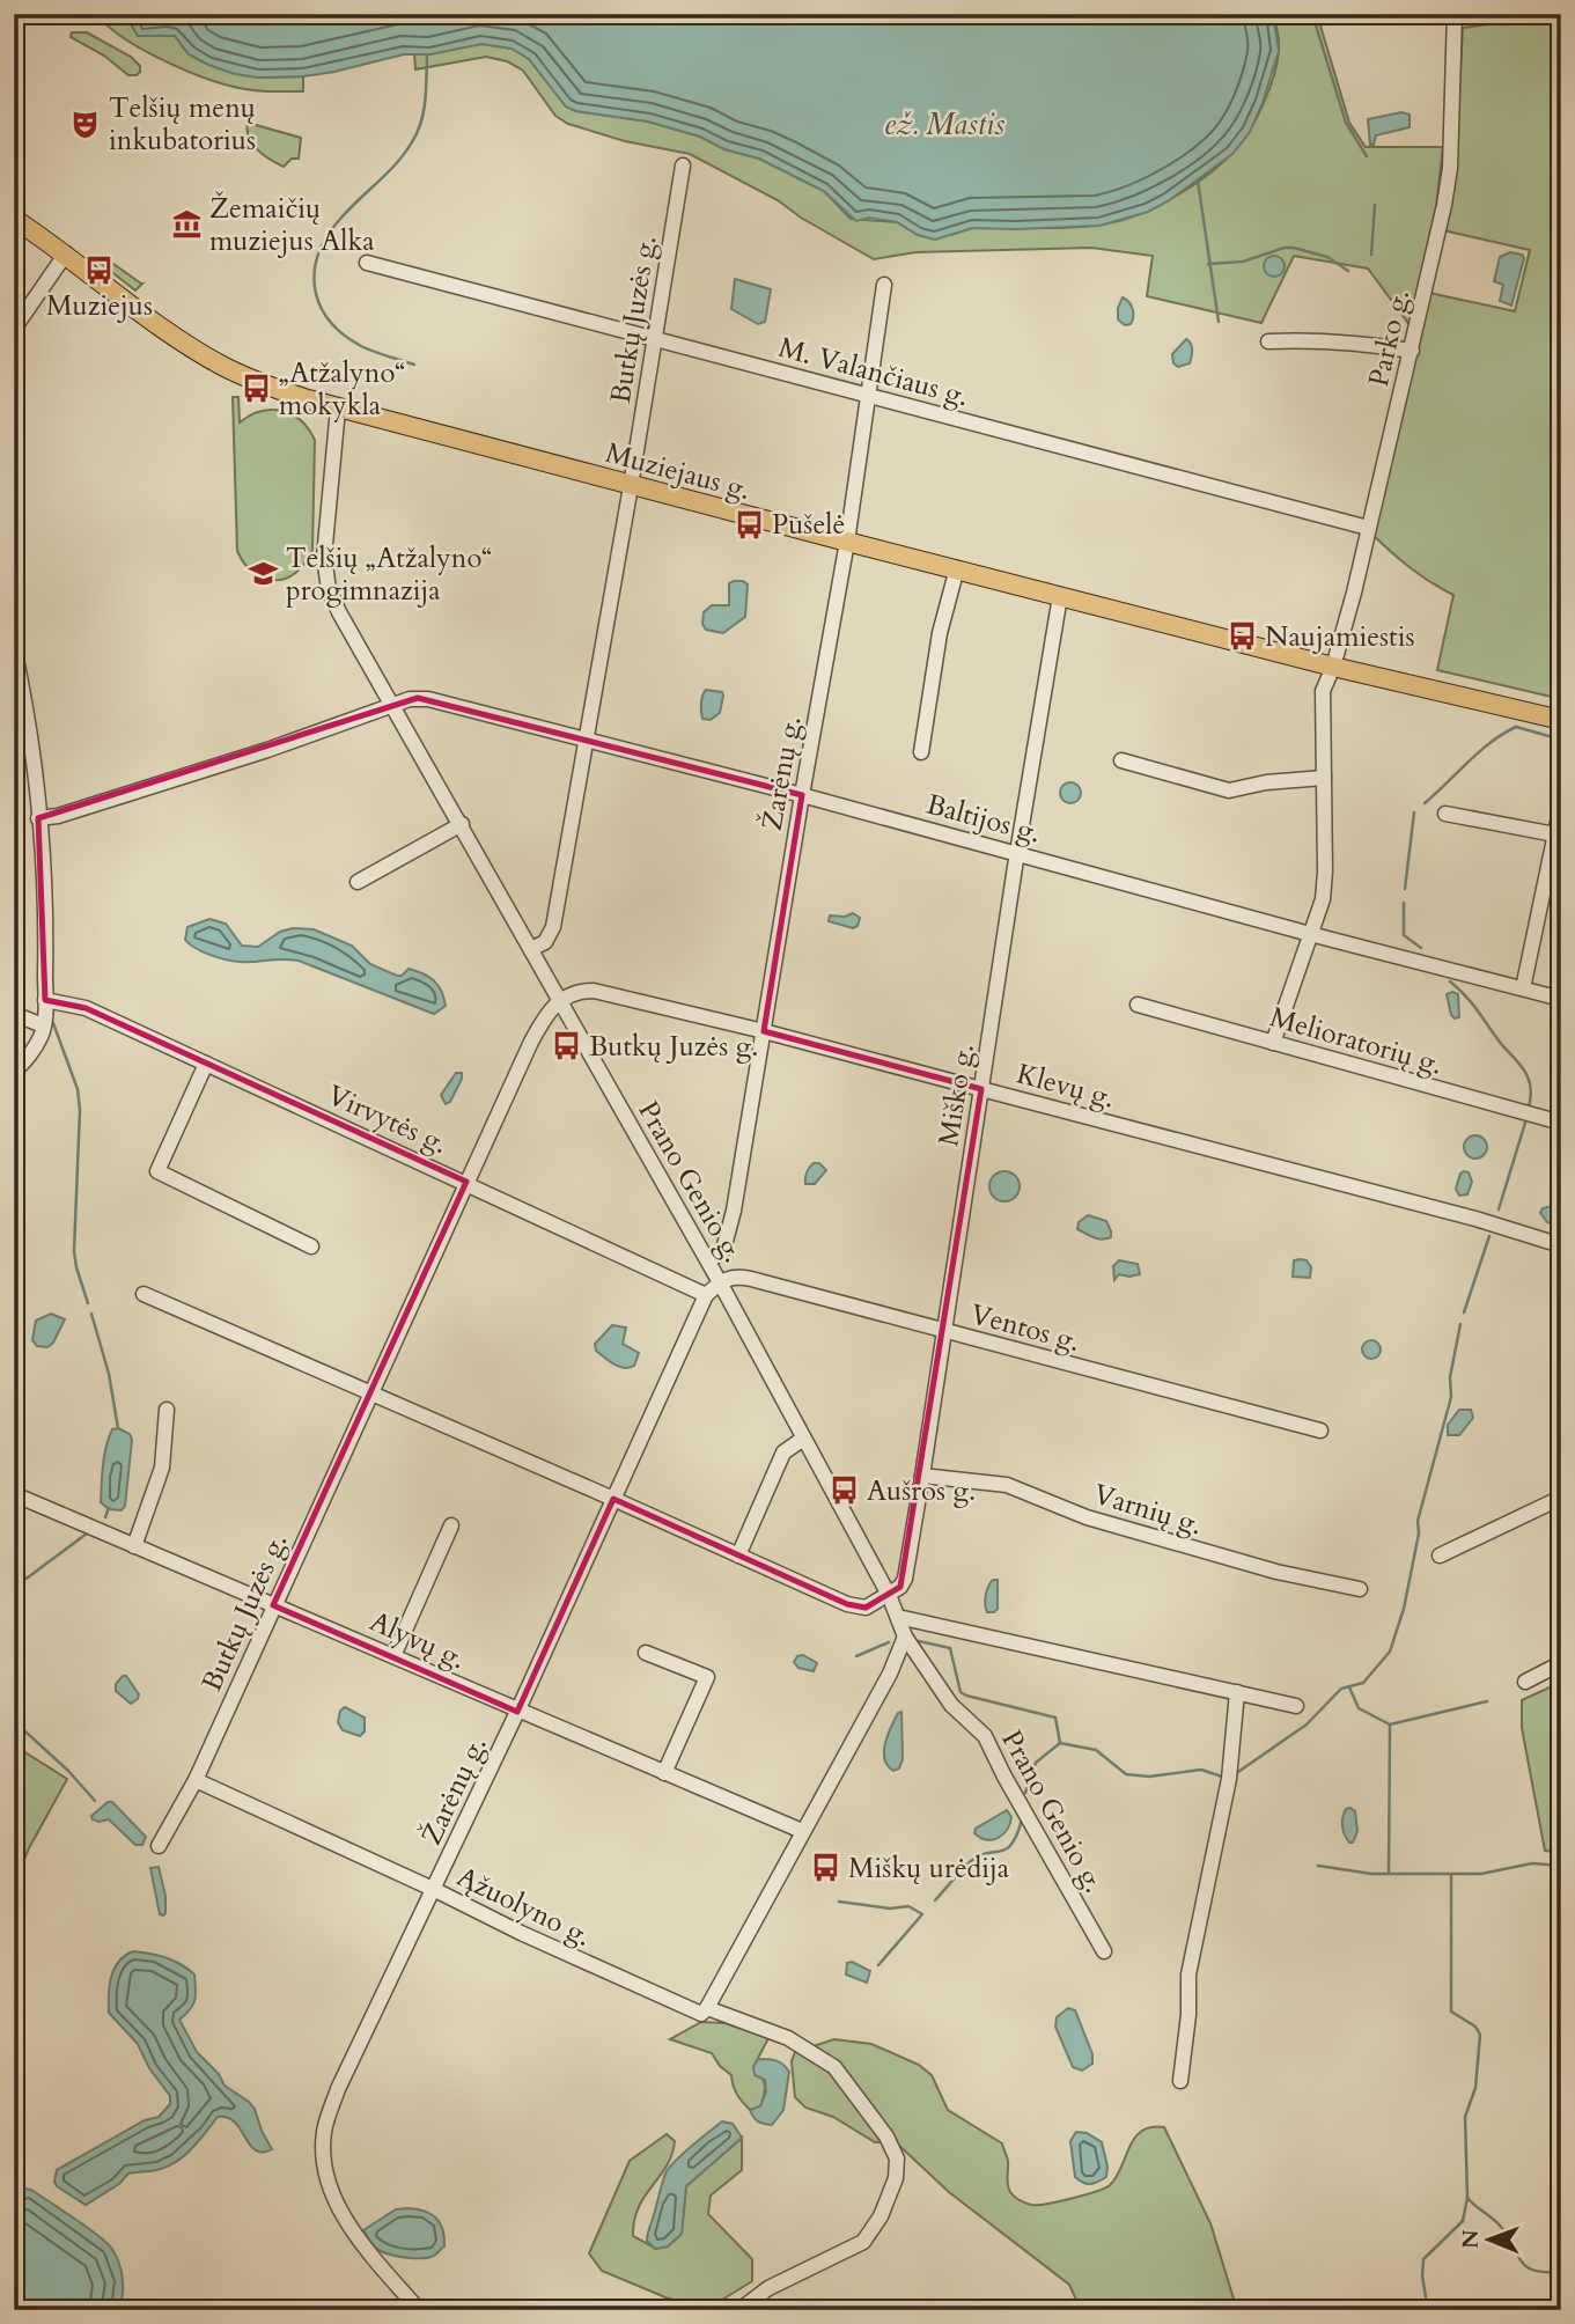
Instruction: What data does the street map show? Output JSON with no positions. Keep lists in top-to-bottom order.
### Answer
{
  "streets": {
    "main road": ["Muziejaus g."],
    "street": [
      "Butkų Juzės g.",
      "Parko g.",
      "M. Valančiaus g.",
      "Žarėnų g.",
      "Baltijos g.",
      "Melioratorių g.",
      "Klevų g.",
      "Miško g.",
      "Virvytės g.",
      "Prano Genio g.",
      "Ventos g.",
      "Varnių g.",
      "Alyvų g.",
      "Ąžuolyno g."
    ]
  },
  "crossings": [
    ["Butkų Juzės g.", "M. Valančiaus g."],
    ["Butkų Juzės g.", "Muziejaus g."],
    ["Butkų Juzės g.", "Baltijos g."],
    ["Butkų Juzės g.", "Klevų g."],
    ["Butkų Juzės g.", "Virvytės g."],
    ["Butkų Juzės g.", "Prano Genio g."],
    ["Butkų Juzės g.", "Alyvų g."],
    ["Butkų Juzės g.", "Ąžuolyno g."],
    ["Parko g.", "M. Valančiaus g."],
    ["Parko g.", "Muziejaus g."],
    ["Parko g.", "Baltijos g."],
    ["Parko g.", "Melioratorių g."],
    ["M. Valančiaus g.", "Žarėnų g."],
    ["Muziejaus g.", "Žarėnų g."],
    ["Muziejaus g.", "Miško g."],
    ["Muziejaus g.", "Prano Genio g."],
    ["Žarėnų g.", "Baltijos g."],
    ["Žarėnų g.", "Klevų g."],
    ["Žarėnų g.", "Virvytės g."],
    ["Žarėnų g.", "Prano Genio g."],
    ["Žarėnų g.", "Ventos g."],
    ["Žarėnų g.", "Alyvų g."],
    ["Žarėnų g.", "Ąžuolyno g."],
    ["Baltijos g.", "Miško g."],
    ["Baltijos g.", "Prano Genio g."],
    ["Klevų g.", "Miško g."],
    ["Klevų g.", "Prano Genio g."],
    ["Miško g.", "Prano Genio g."],
    ["Miško g.", "Ventos g."],
    ["Miško g.", "Varnių g."],
    ["Prano Genio g.", "Ventos g."]
  ],
  "water": ["ež. Mastis"],
  "places": {
    "theatre": ["Telšių menų inkubatorius"],
    "museum": ["Žemaičių muziejus Alka"],
    "bus stop": [
      "Muziejus",
      "„Atžalyno“ mokykla",
      "Pušelė",
      "Naujamiestis",
      "Butkų Juzės g.",
      "Aušros g.",
      "Miškų urėdija"
    ],
    "school or university": ["Telšių „Atžalyno“ progimnazija"]
  },
  "north": "left"
}
